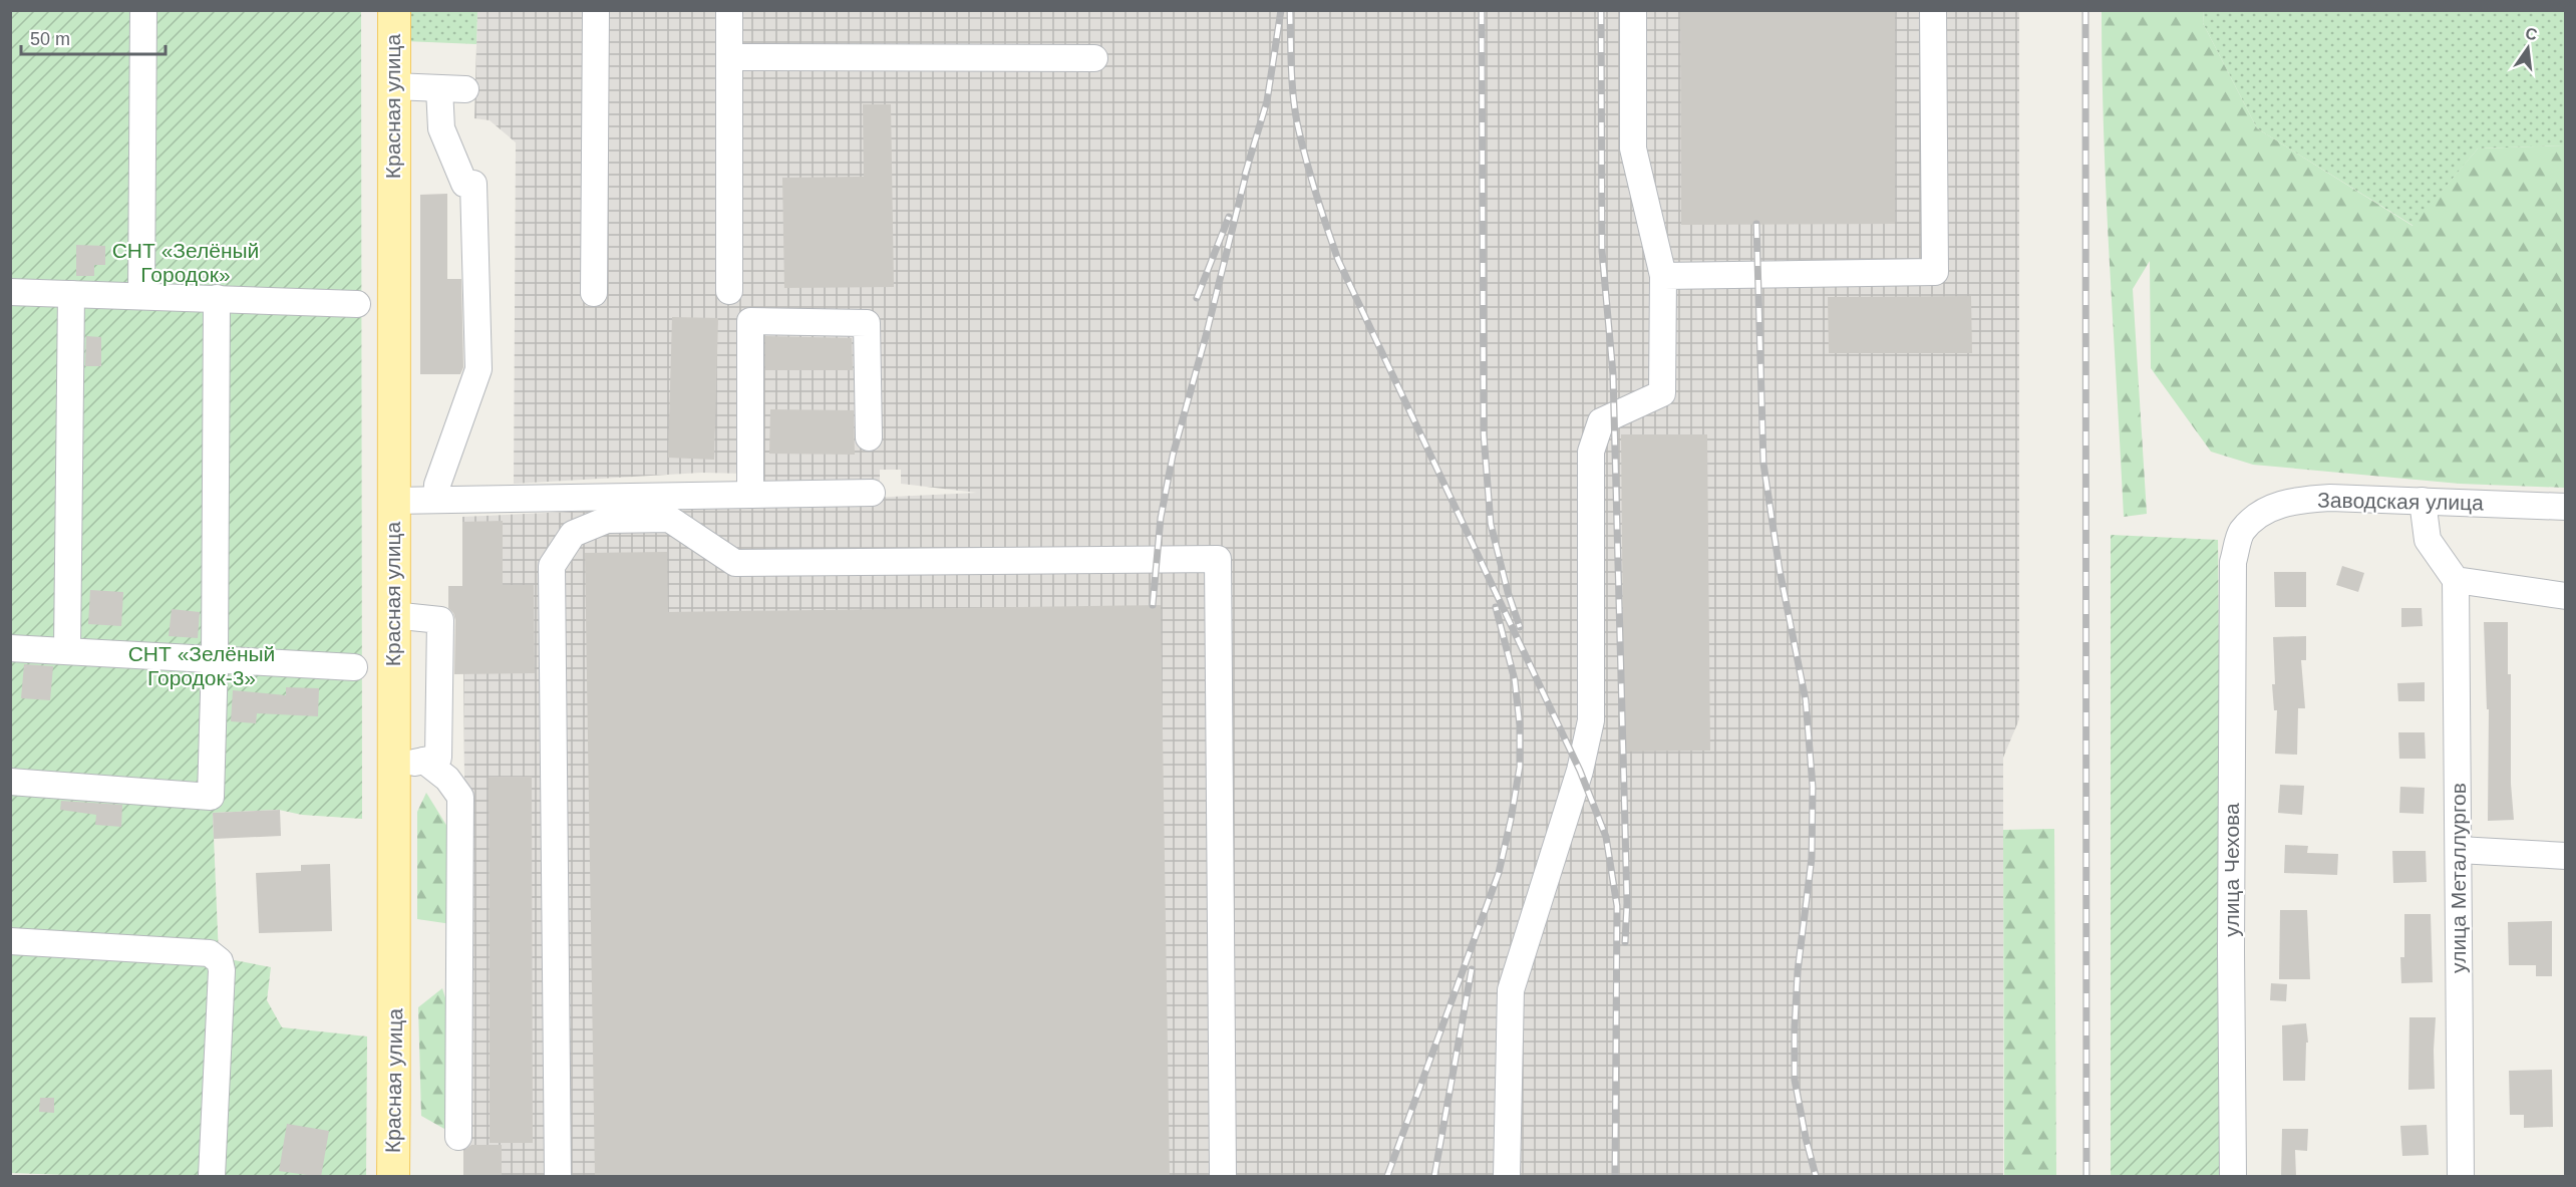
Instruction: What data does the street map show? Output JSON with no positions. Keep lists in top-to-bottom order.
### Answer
{
  "streets": {
    "main road": ["Красная улица"],
    "street": ["Заводская улица", "улица Чехова", "улица Металлургов"]
  },
  "crossings": [
    ["Заводская улица", "улица Чехова"]
  ],
  "parks": ["СНТ «Зелёный Городок»", "СНТ «Зелёный Городок-3»"],
  "scale_bar": "50 m",
  "north": "top"
}
